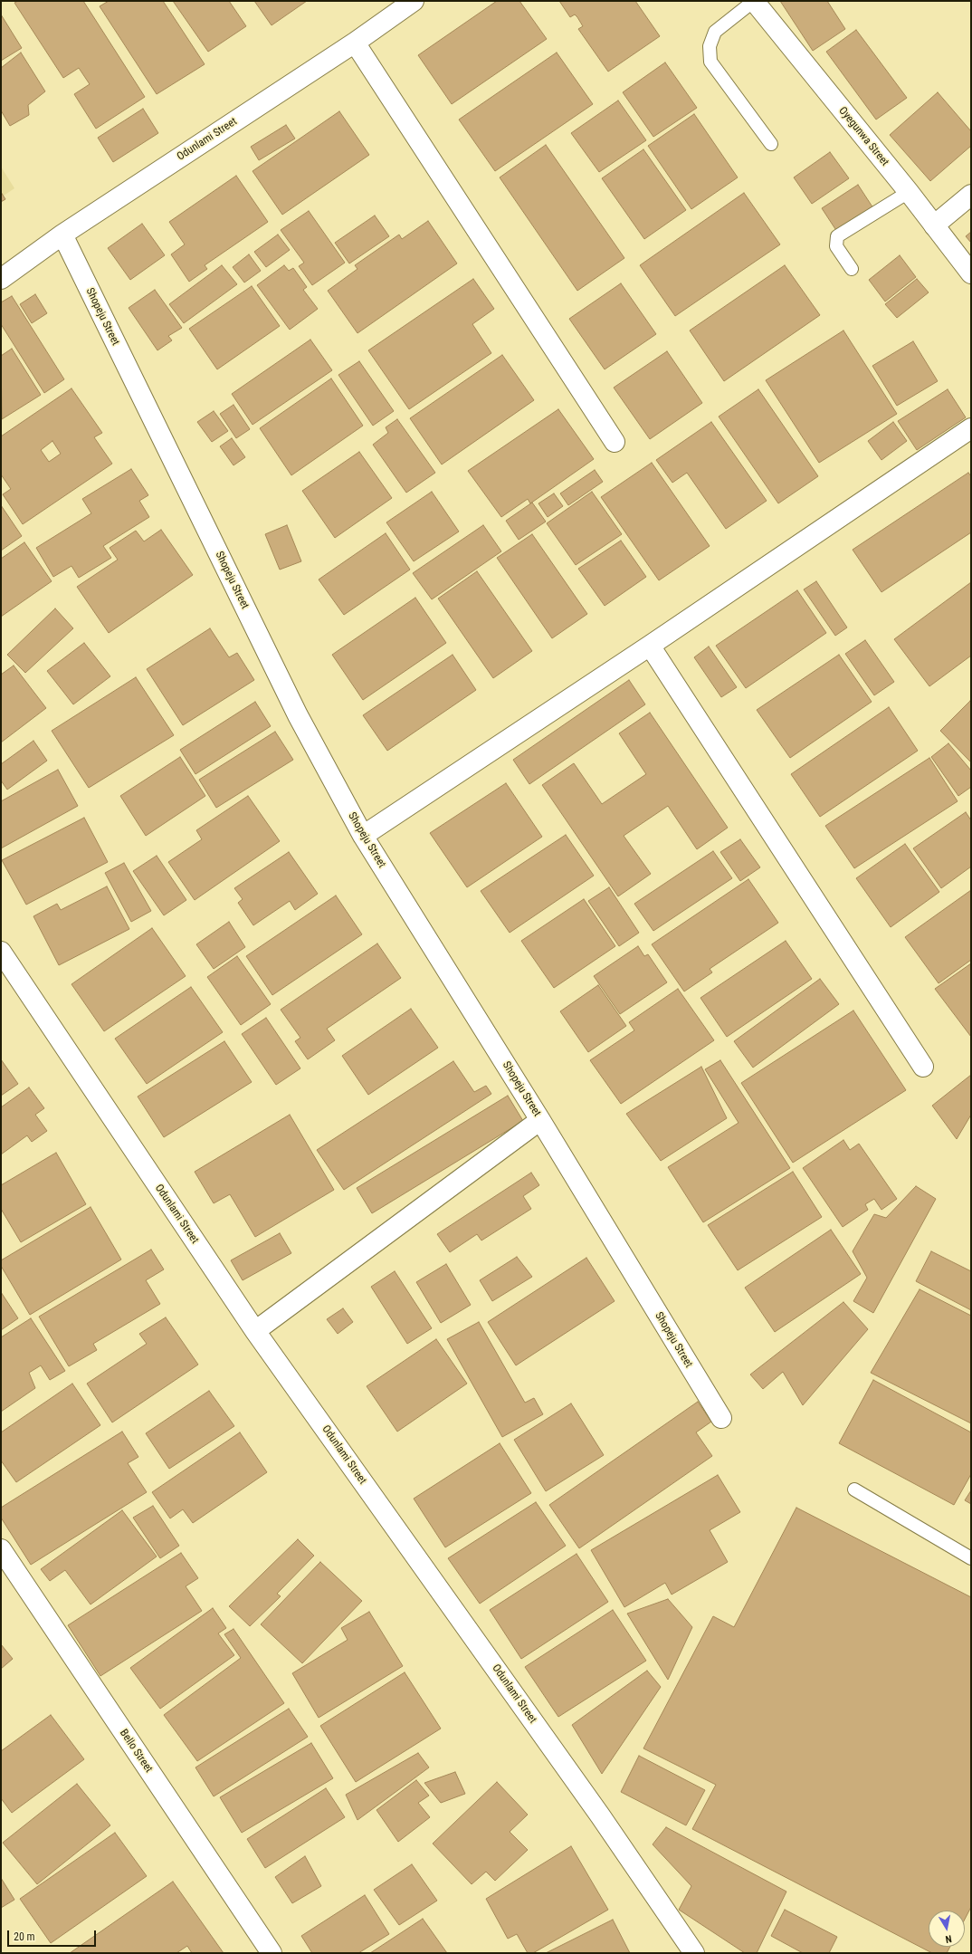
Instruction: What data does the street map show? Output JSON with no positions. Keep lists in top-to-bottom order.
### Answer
{
  "streets": {
    "street": [
      "Oyegunwa Street",
      "Odunlami Street",
      "Shopeju Street",
      "Bello Street"
    ]
  },
  "crossings": [
    ["Odunlami Street", "Shopeju Street"]
  ],
  "scale_bar": "20 m",
  "north": "bottom"
}
